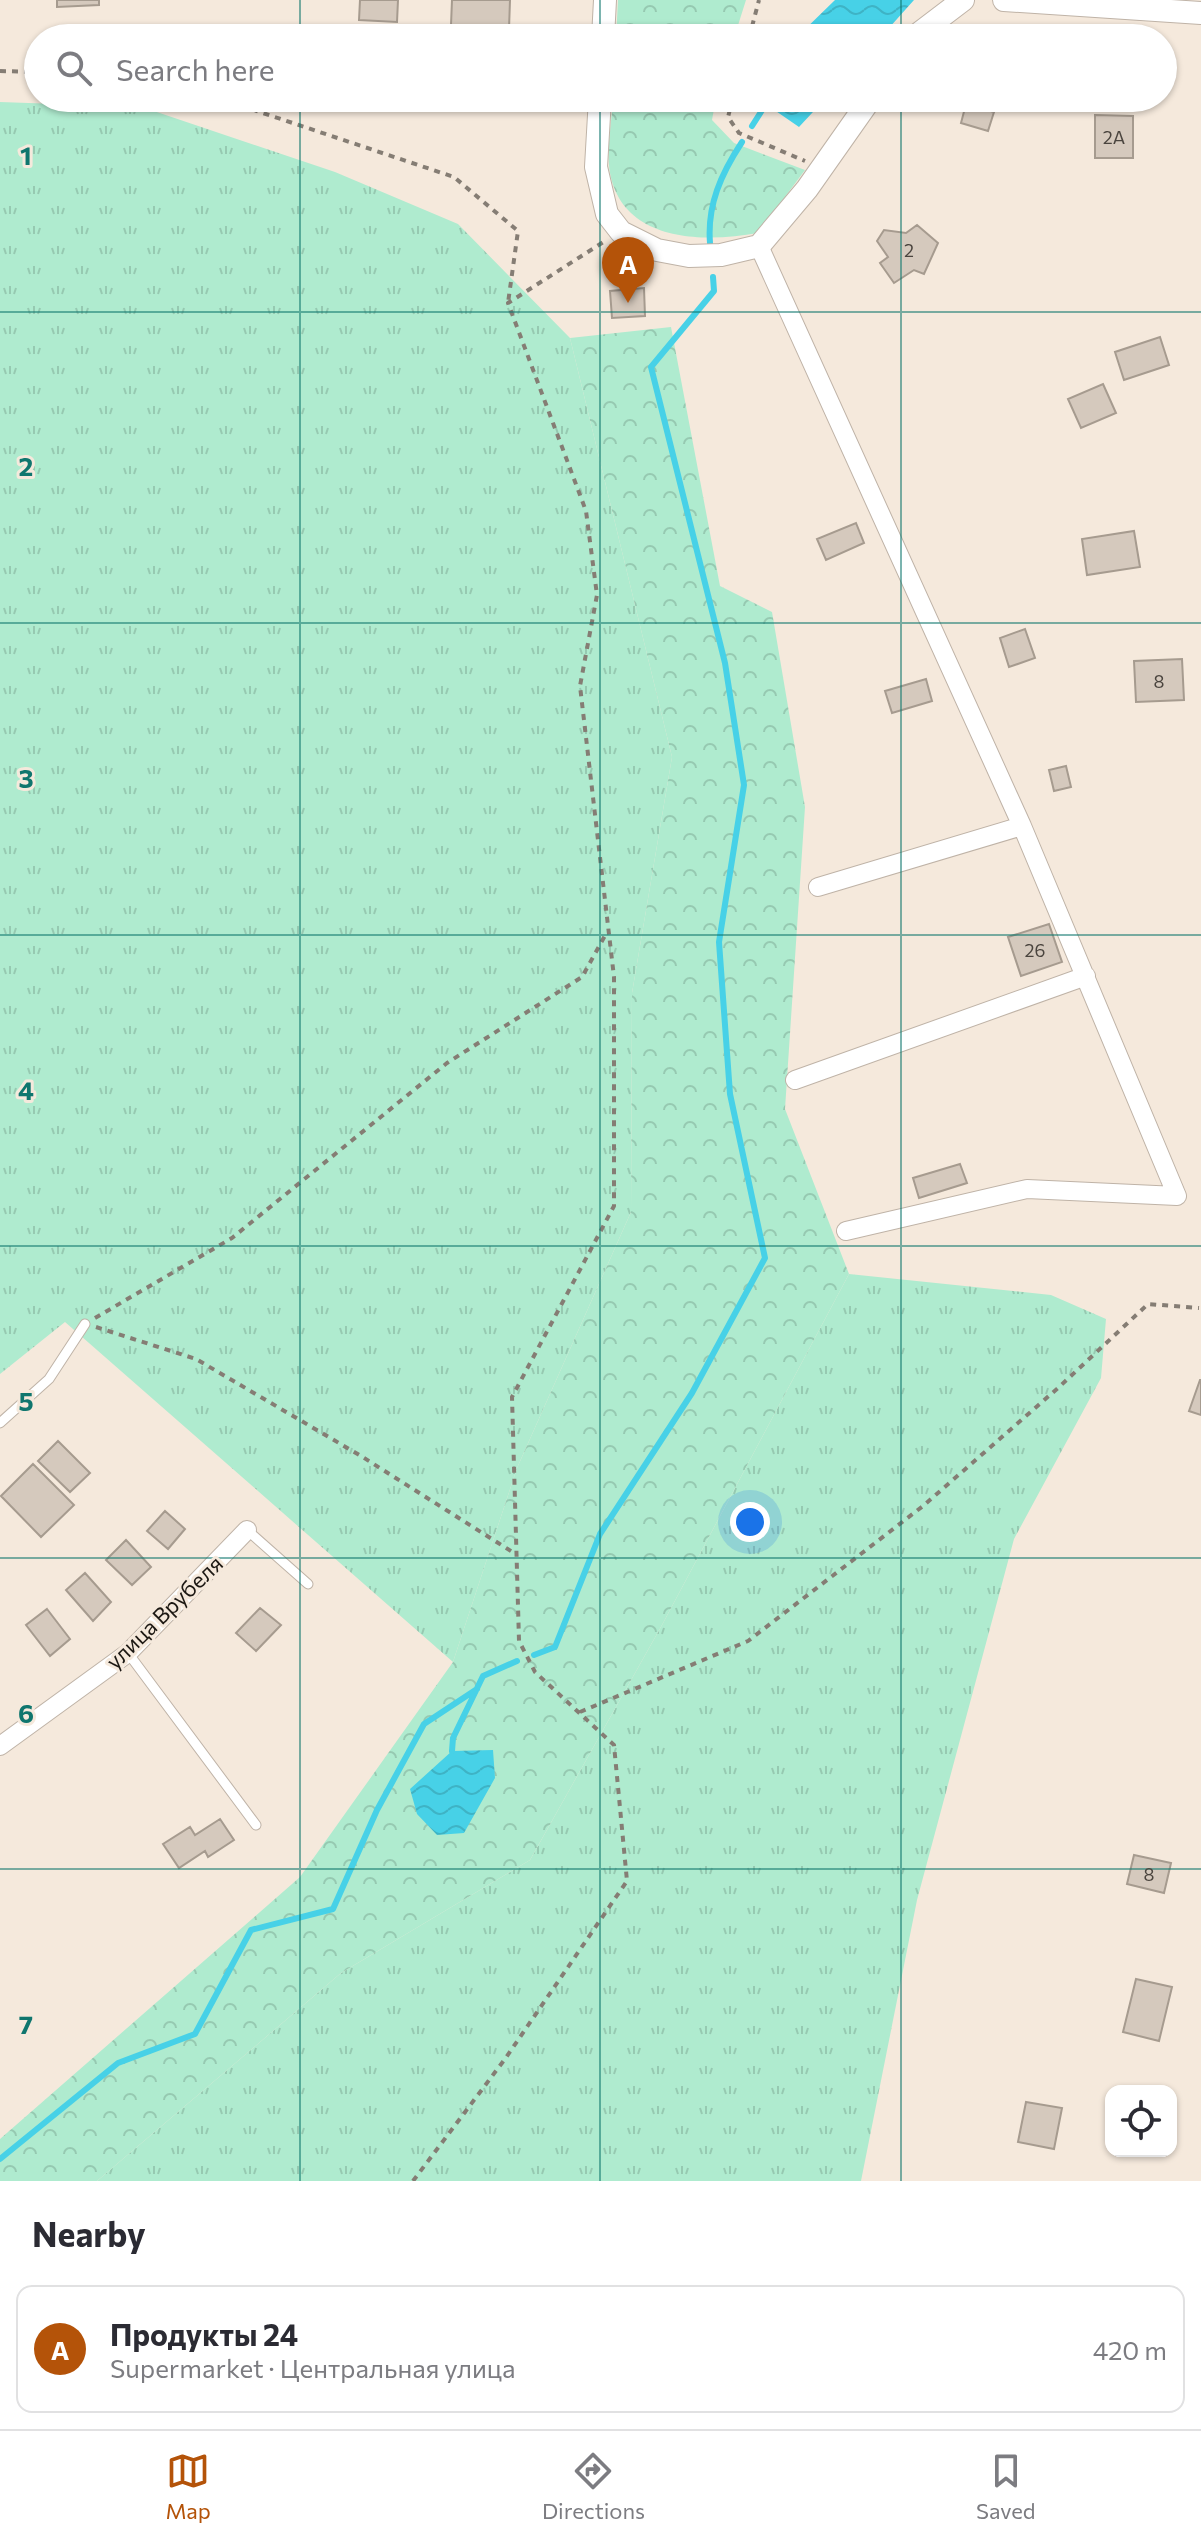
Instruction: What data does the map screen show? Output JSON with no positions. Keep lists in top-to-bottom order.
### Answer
{
  "streets": {
    "street": ["улица Врубеля"]
  },
  "house_numbers": [
    "2А",
    "2",
    "8",
    "26",
    "8"
  ],
  "page": {
    "search": "Search here",
    "pins": "A",
    "heading": "Nearby",
    "list": [
      {
        "mark": "A",
        "name": "Продукты 24",
        "note": "Supermarket · Центральная улица",
        "value": "420 m"
      }
    ],
    "nav": ["Map", "Directions", "Saved"]
  },
  "grid": {
    "rows": [
      "1",
      "2",
      "3",
      "4",
      "5",
      "6",
      "7"
    ]
  }
}
